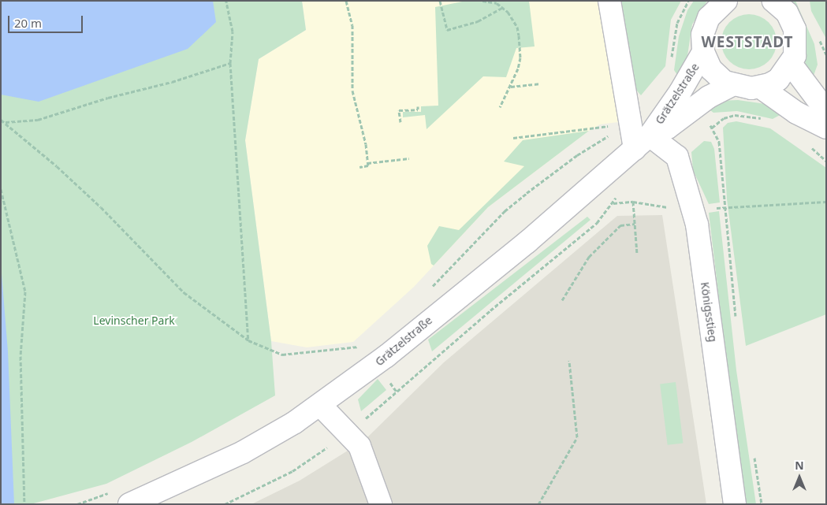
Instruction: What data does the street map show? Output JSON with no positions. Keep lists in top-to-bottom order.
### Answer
{
  "streets": {
    "street": ["Grätzelstraße", "Königsstieg"]
  },
  "crossings": [
    ["Grätzelstraße", "Königsstieg"]
  ],
  "districts": ["WESTSTADT"],
  "parks": ["Levinscher Park"],
  "scale_bar": "20 m",
  "north": "top"
}
